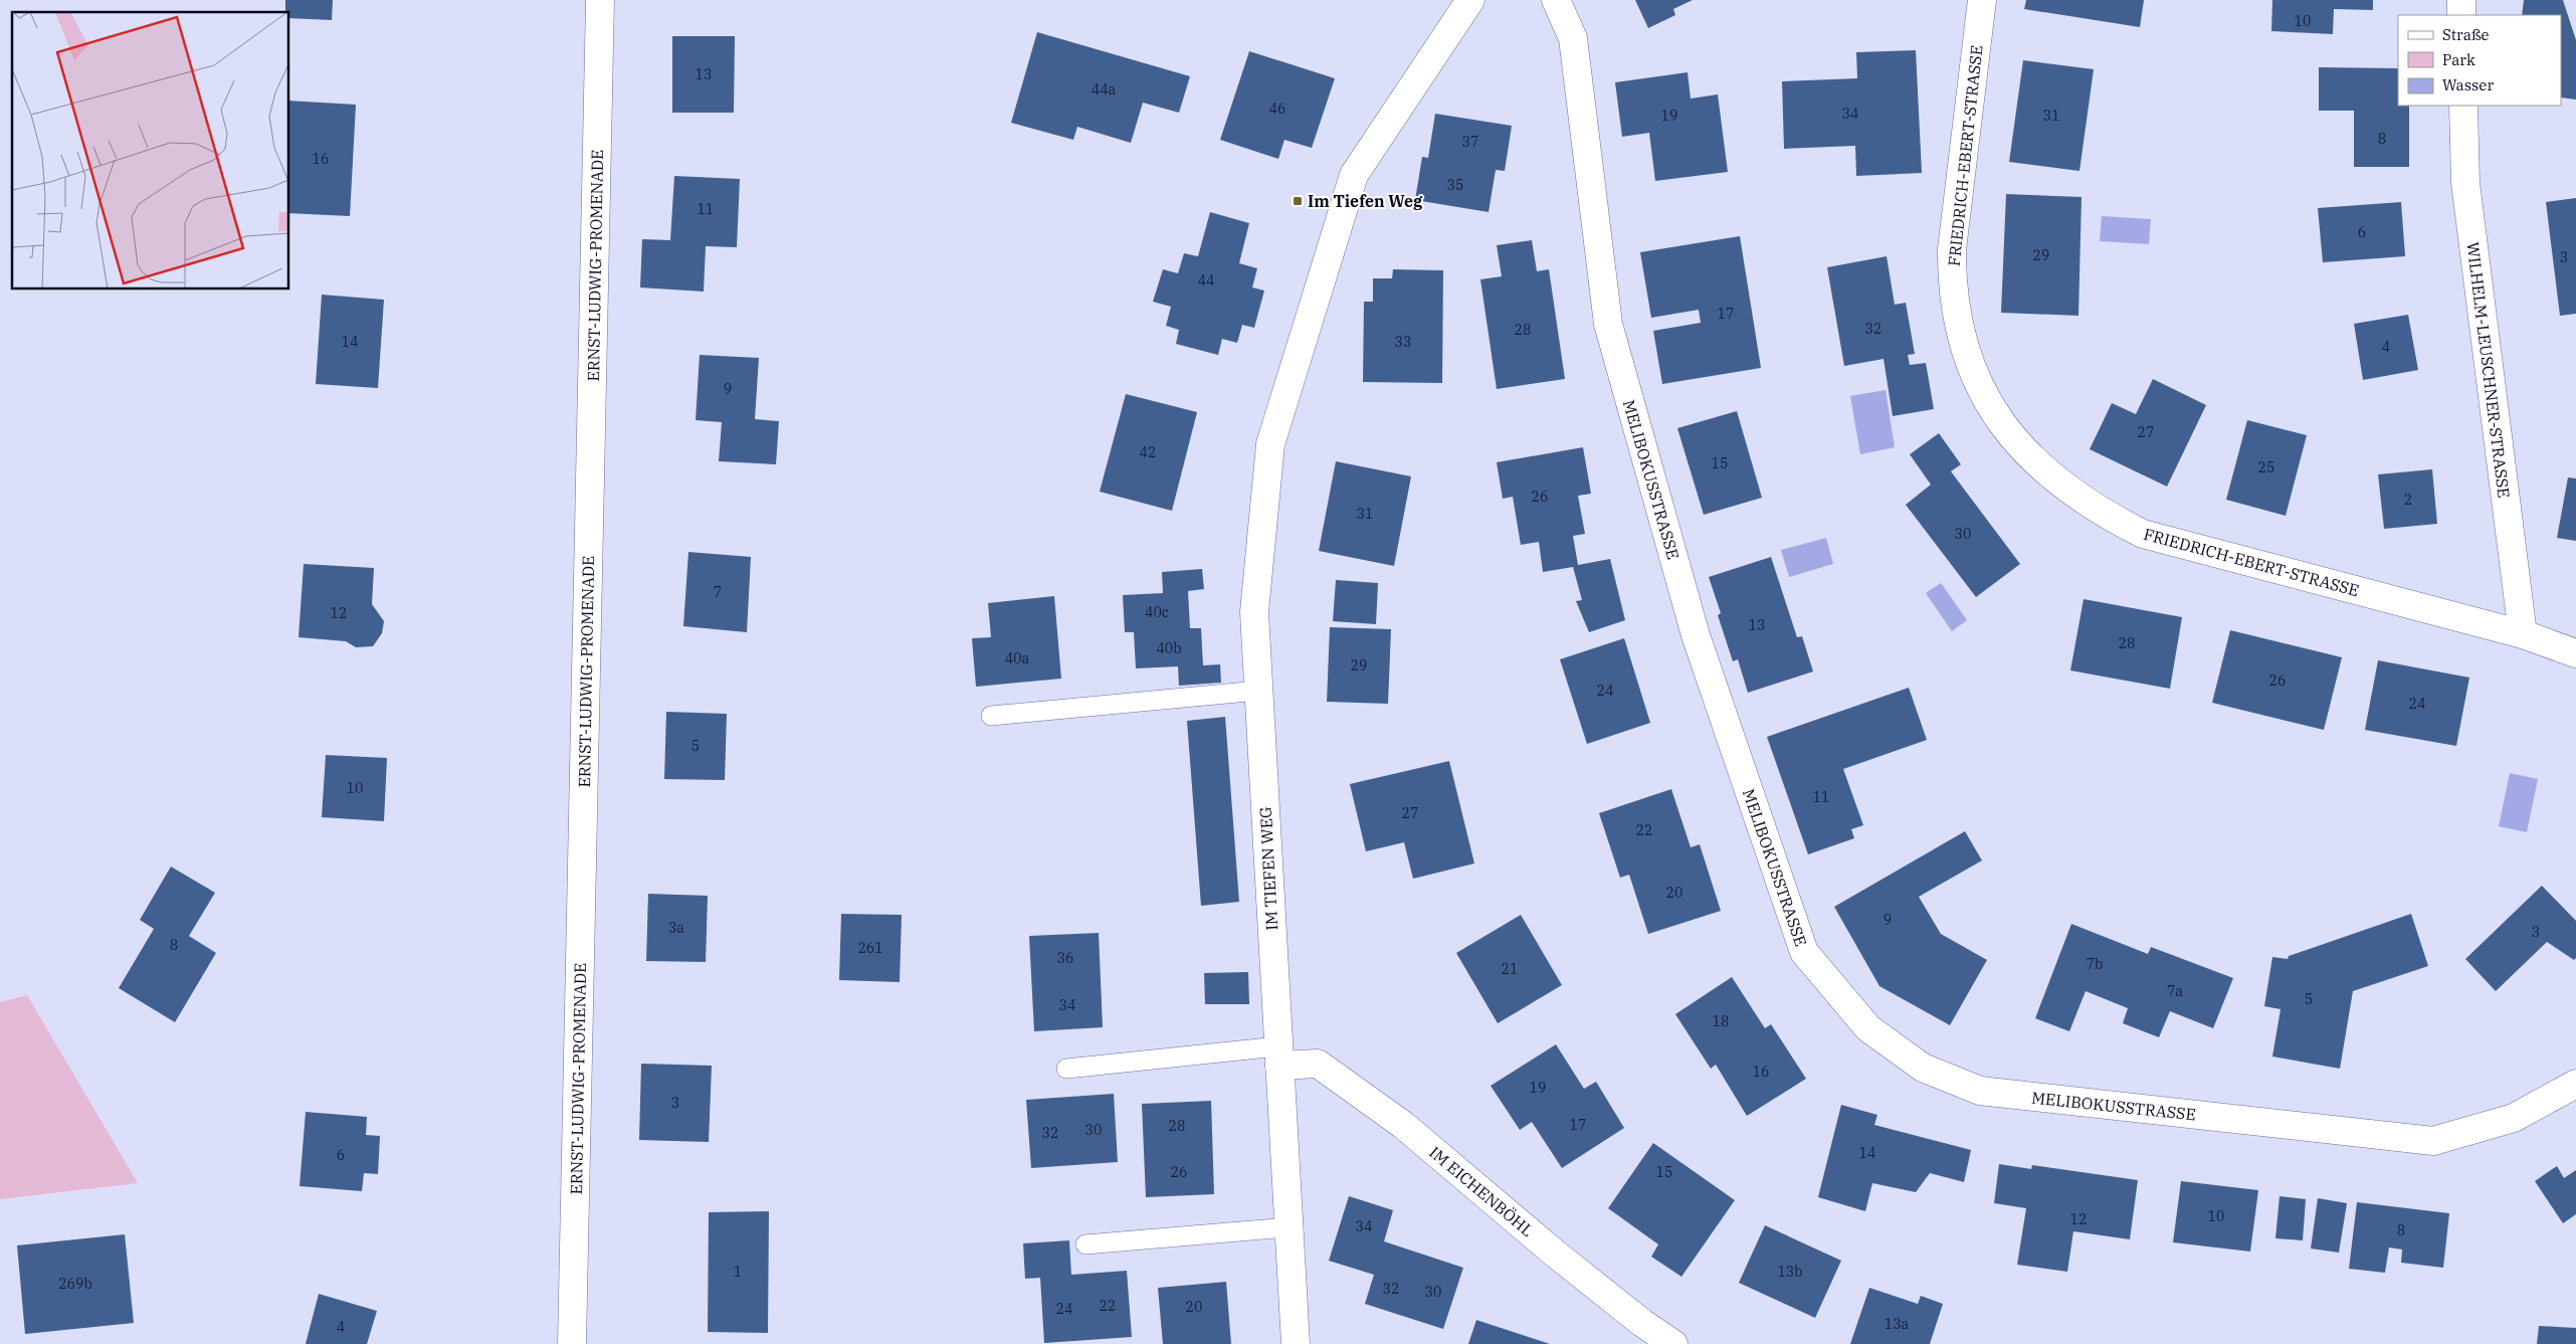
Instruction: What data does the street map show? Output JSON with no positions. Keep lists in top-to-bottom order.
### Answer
{
  "streets": {
    "street": [
      "FRIEDRICH-EBERT-STRASSE",
      "ERNST-LUDWIG-PROMENADE",
      "WILHELM-LEUSCHNER-STRASSE",
      "MELIBOKUSSTRASSE",
      "IM TIEFEN WEG",
      "IM EICHENBÖHL"
    ]
  },
  "crossings": [
    ["FRIEDRICH-EBERT-STRASSE", "WILHELM-LEUSCHNER-STRASSE"],
    ["IM TIEFEN WEG", "IM EICHENBÖHL"]
  ],
  "places": {
    "transit": ["Im Tiefen Weg"]
  },
  "house_numbers": [
    "10",
    "13",
    "44a",
    "46",
    "34",
    "19",
    "31",
    "8",
    "37",
    "16",
    "35",
    "11",
    "6",
    "29",
    "3",
    "44",
    "17",
    "32",
    "28",
    "14",
    "33",
    "4",
    "9",
    "27",
    "42",
    "15",
    "25",
    "26",
    "2",
    "31",
    "30",
    "7",
    "40c",
    "12",
    "13",
    "28",
    "40b",
    "40a",
    "29",
    "26",
    "24",
    "24",
    "5",
    "10",
    "11",
    "27",
    "22",
    "20",
    "9",
    "3a",
    "3",
    "8",
    "261",
    "36",
    "7b",
    "21",
    "7a",
    "5",
    "34",
    "18",
    "16",
    "19",
    "3",
    "17",
    "28",
    "30",
    "32",
    "14",
    "6",
    "26",
    "15",
    "10",
    "12",
    "34",
    "8",
    "1",
    "13b",
    "269b",
    "32",
    "30",
    "22",
    "20",
    "24",
    "13a",
    "4"
  ],
  "legend": ["Straße", "Park", "Wasser"]
}
